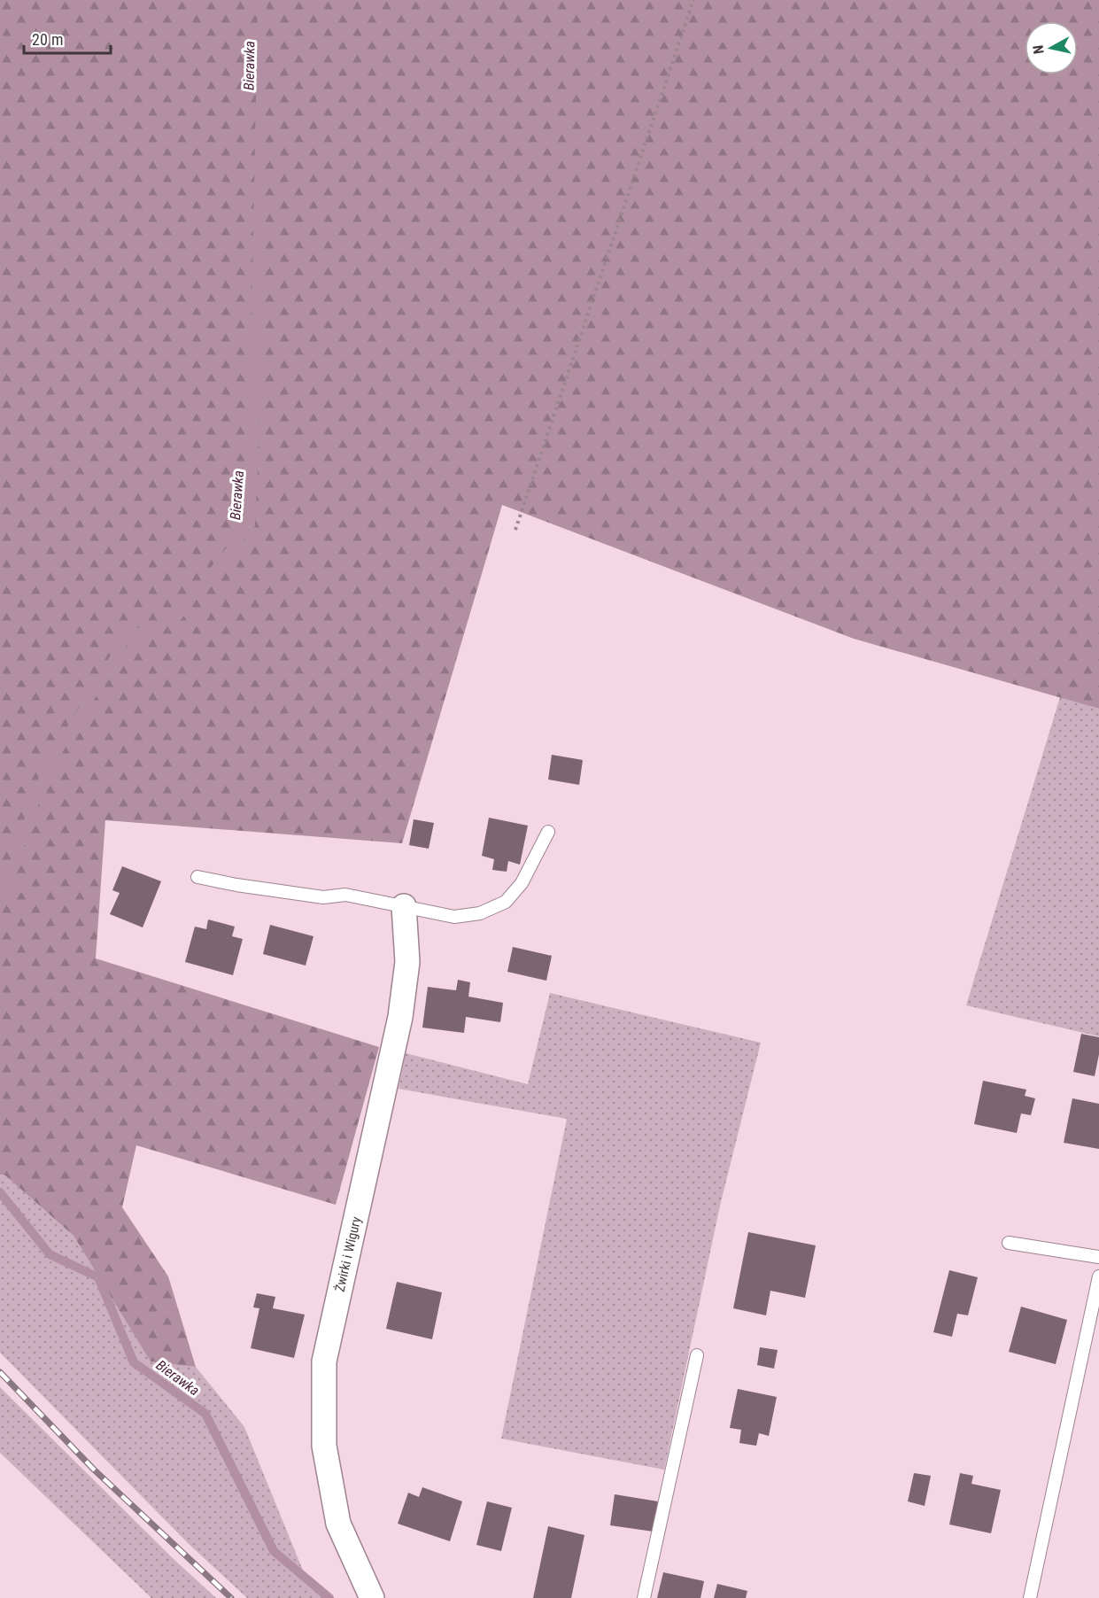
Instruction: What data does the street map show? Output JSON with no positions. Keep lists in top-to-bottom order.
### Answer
{
  "streets": {
    "street": ["Żwirki i Wigury"]
  },
  "water": ["Bierawka"],
  "scale_bar": "20 m",
  "north": "left"
}
